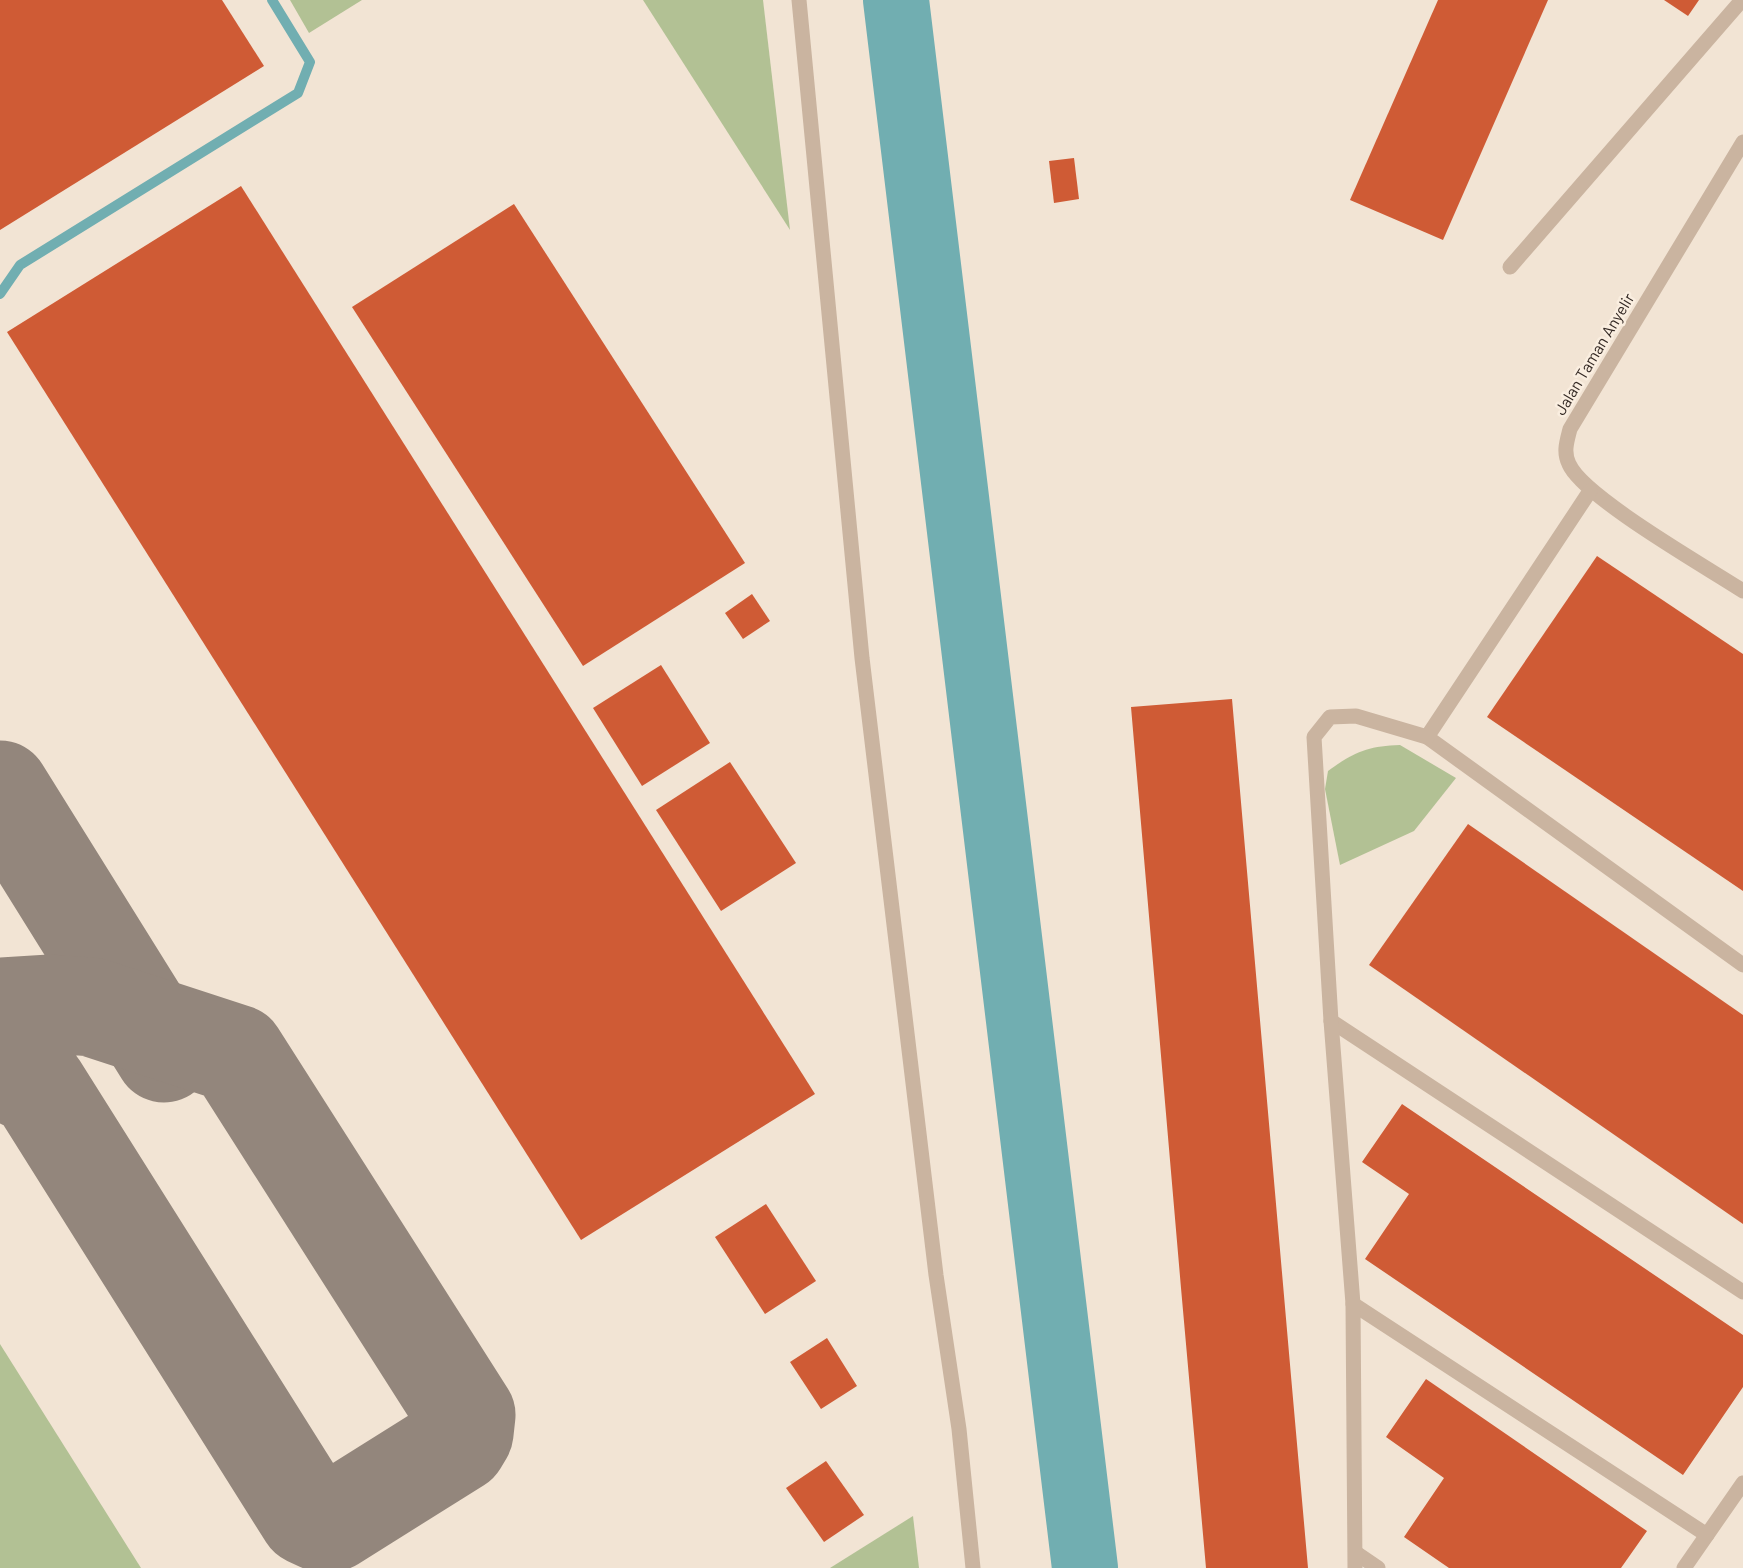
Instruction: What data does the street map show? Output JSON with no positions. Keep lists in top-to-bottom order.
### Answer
{
  "streets": {
    "street": ["Jalan Taman Anyelir"]
  }
}
